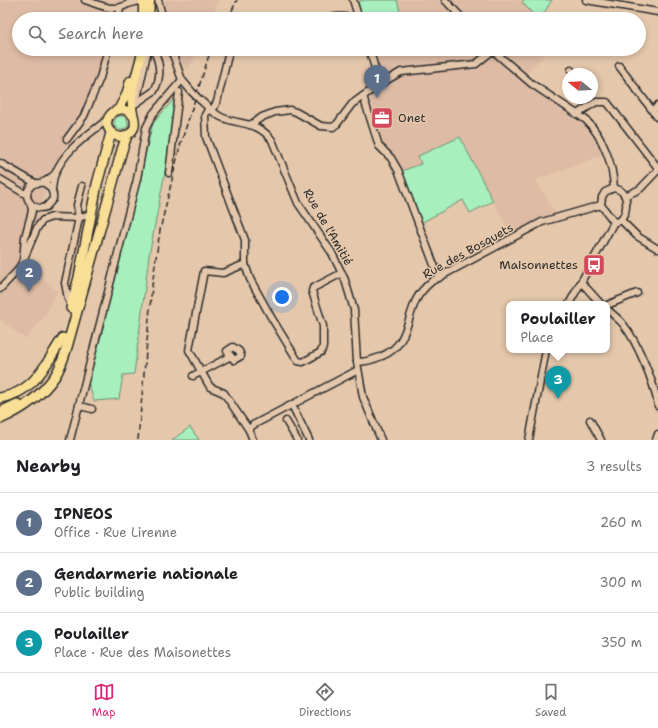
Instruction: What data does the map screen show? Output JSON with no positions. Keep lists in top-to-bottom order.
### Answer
{
  "streets": {
    "street": ["Rue de l'Amitié", "Rue des Bosquets"]
  },
  "crossings": [
    ["Rue de l'Amitié", "Rue des Bosquets"]
  ],
  "places": {
    "office": ["Onet"],
    "bus stop": ["Maisonnettes"]
  },
  "north": "left",
  "page": {
    "search": "Search here",
    "pins": ["1", "2", "3"],
    "popup": ["Poulailler", "Place"],
    "heading": ["Nearby", "3 results"],
    "list": [
      {
        "mark": "1",
        "name": "IPNEOS",
        "note": "Office · Rue Lirenne",
        "value": "260 m"
      },
      {
        "mark": "2",
        "name": "Gendarmerie nationale",
        "note": "Public building",
        "value": "300 m"
      },
      {
        "mark": "3",
        "name": "Poulailler",
        "note": "Place · Rue des Maisonettes",
        "value": "350 m"
      }
    ],
    "nav": ["Map", "Directions", "Saved"]
  }
}
